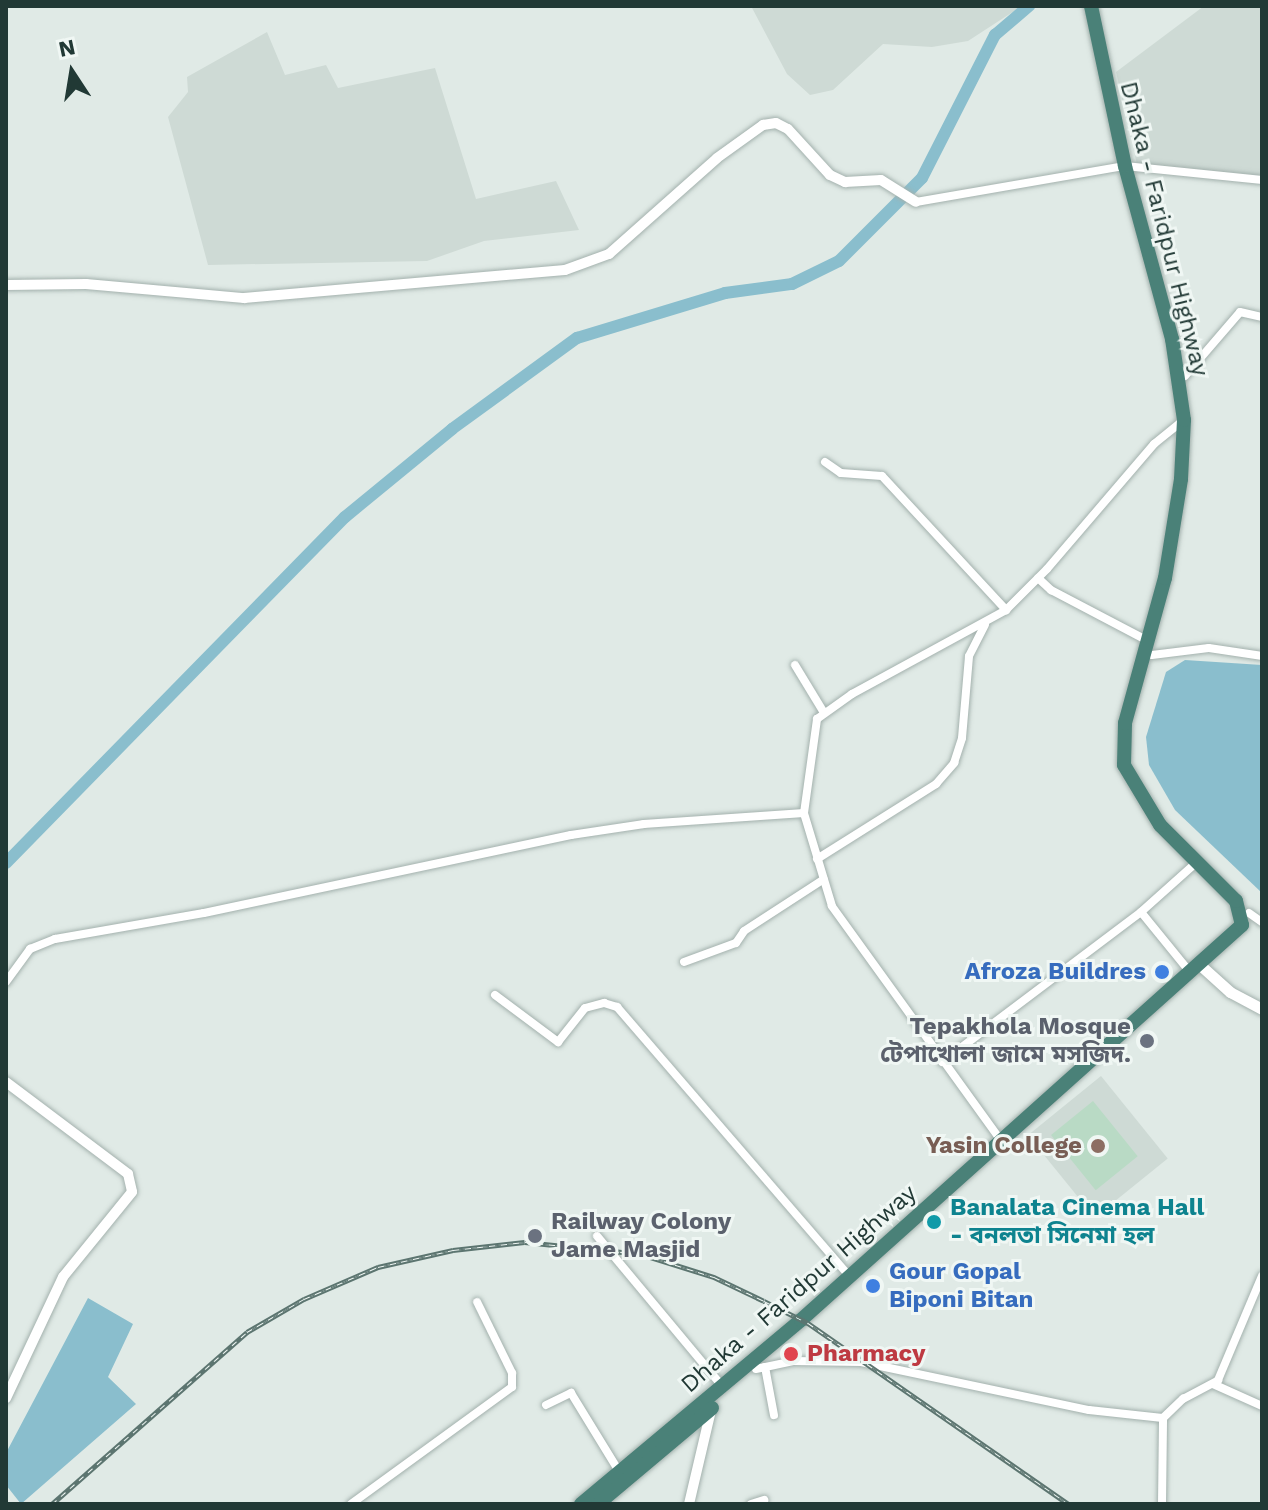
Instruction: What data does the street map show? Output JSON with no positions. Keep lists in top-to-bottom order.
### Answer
{
  "streets": {
    "highway": ["Dhaka - Faridpur Highway"]
  },
  "places": [
    "Afroza Buildres",
    "Tepakhola Mosque টেপাখোলা জামে মসজিদ.",
    "Yasin College",
    "Banalata Cinema Hall - বনলতা সিনেমা হল",
    "Railway Colony Jame Masjid",
    "Gour Gopal Biponi Bitan",
    "Pharmacy"
  ],
  "north": "top"
}
